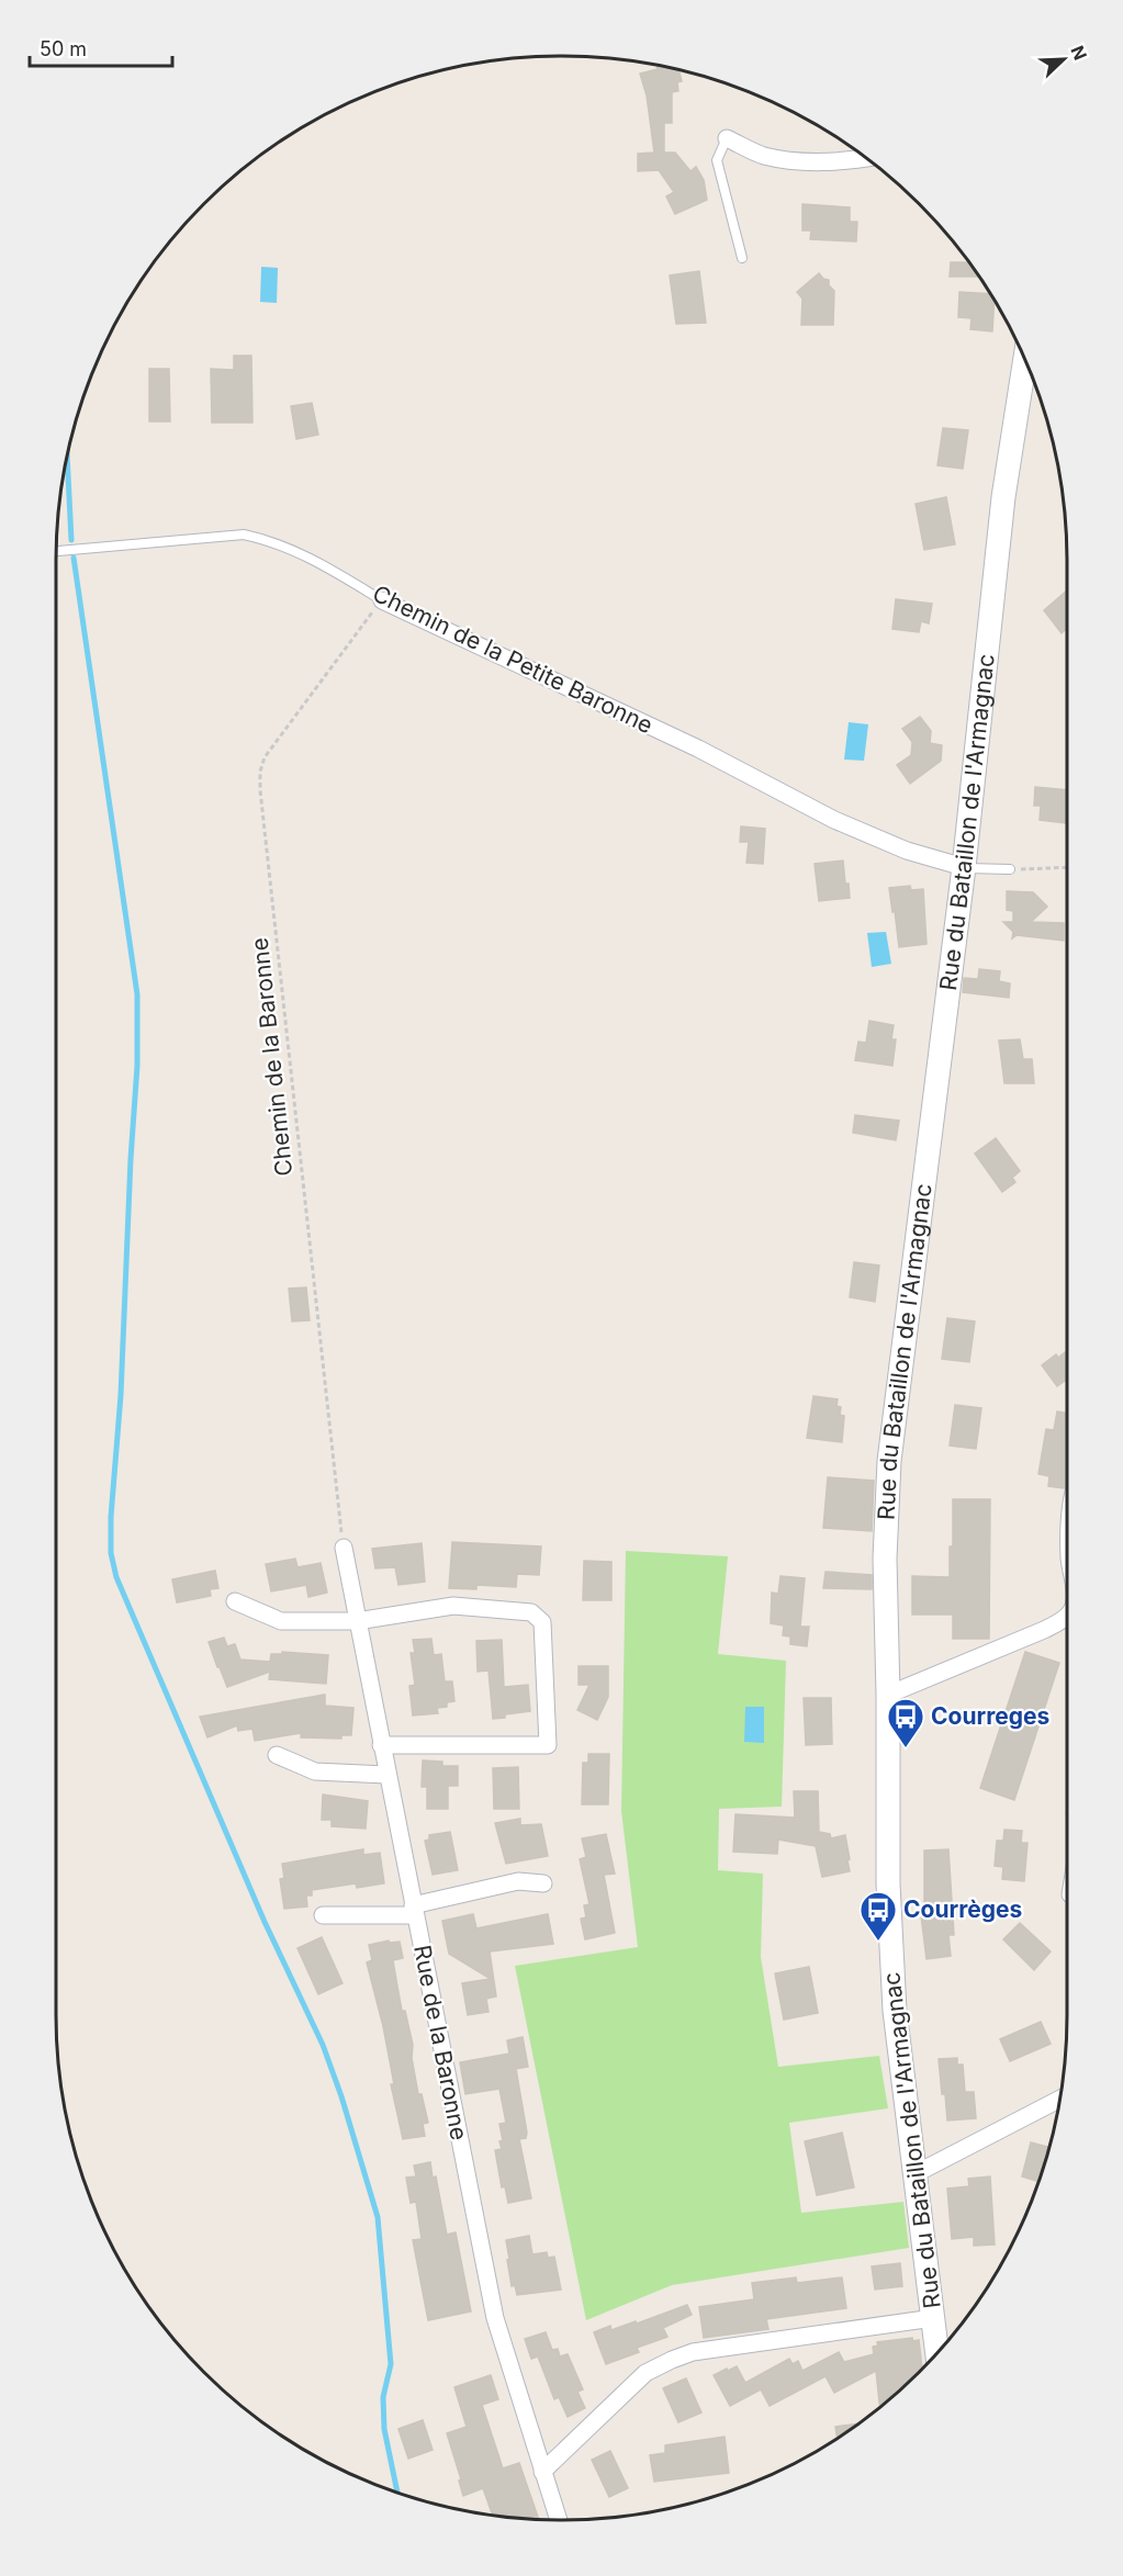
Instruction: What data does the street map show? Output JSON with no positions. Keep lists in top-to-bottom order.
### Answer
{
  "streets": {
    "street": ["Chemin de la Petite Baronne", "Rue du Bataillon de l'Armagnac", "Rue de la Baronne"],
    "path": ["Chemin de la Baronne"]
  },
  "crossings": [
    ["Chemin de la Petite Baronne", "Rue du Bataillon de l'Armagnac"],
    ["Chemin de la Petite Baronne", "Chemin de la Baronne"],
    ["Chemin de la Baronne", "Rue de la Baronne"]
  ],
  "places": {
    "bus stop": ["Courreges", "Courrèges"]
  },
  "scale_bar": "50 m",
  "north": "top right"
}
